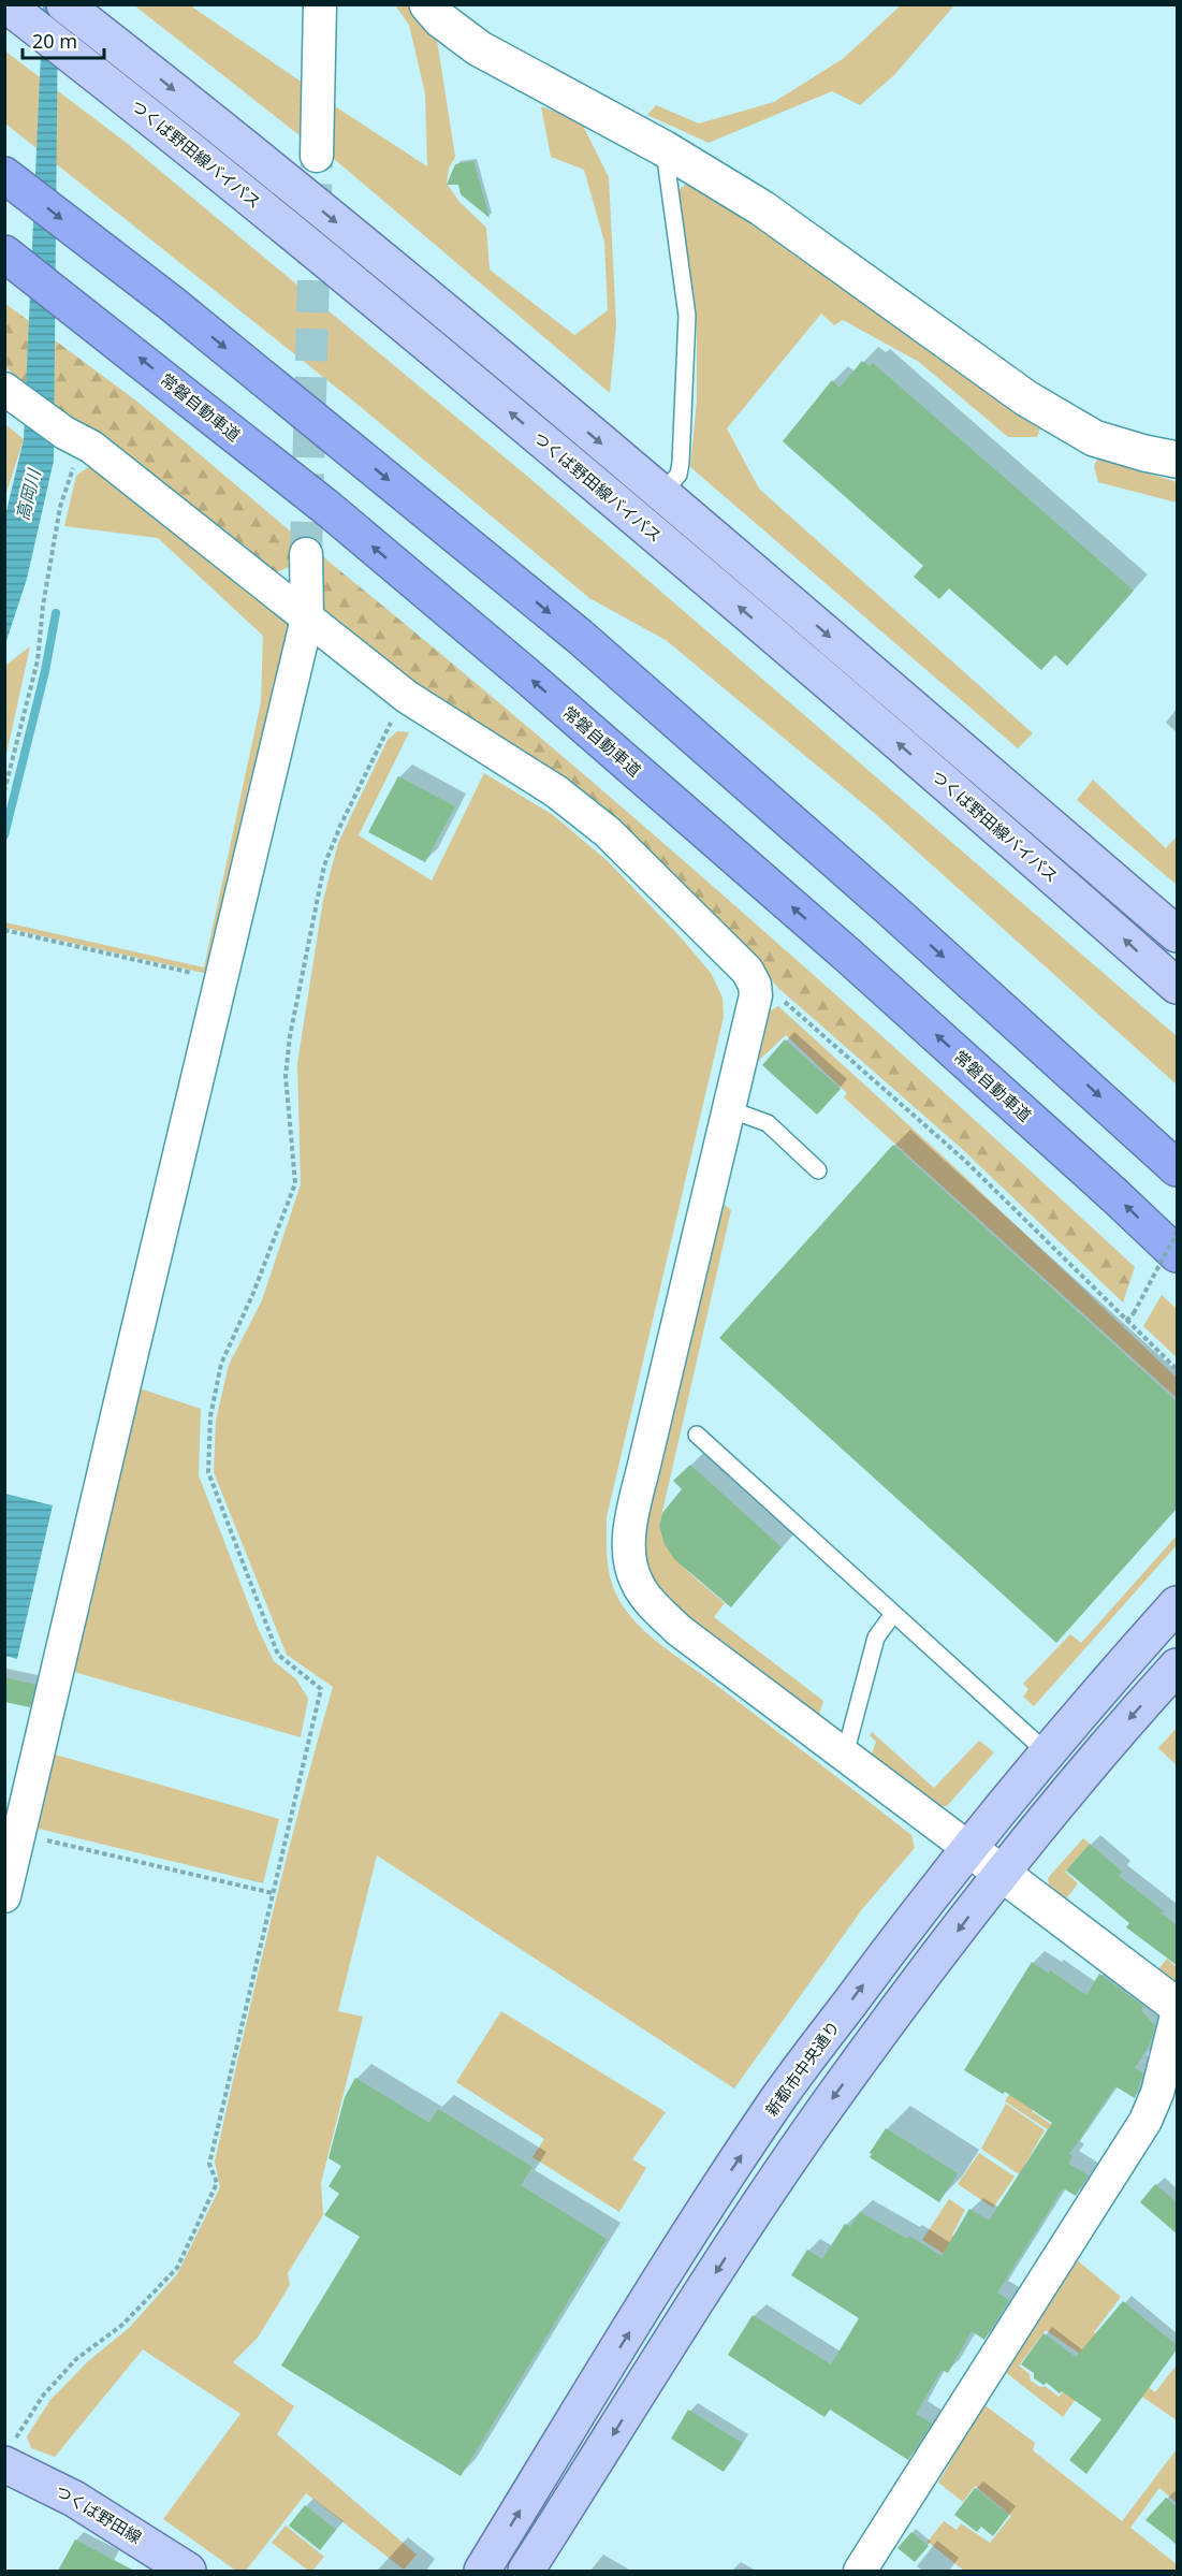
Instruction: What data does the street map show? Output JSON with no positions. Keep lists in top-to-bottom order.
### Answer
{
  "streets": {
    "highway": ["常磐自動車道"],
    "main road": ["つくば野田線バイパス", "新都市中央通り", "つくば野田線"]
  },
  "water": ["高岡川"],
  "scale_bar": "20 m"
}
